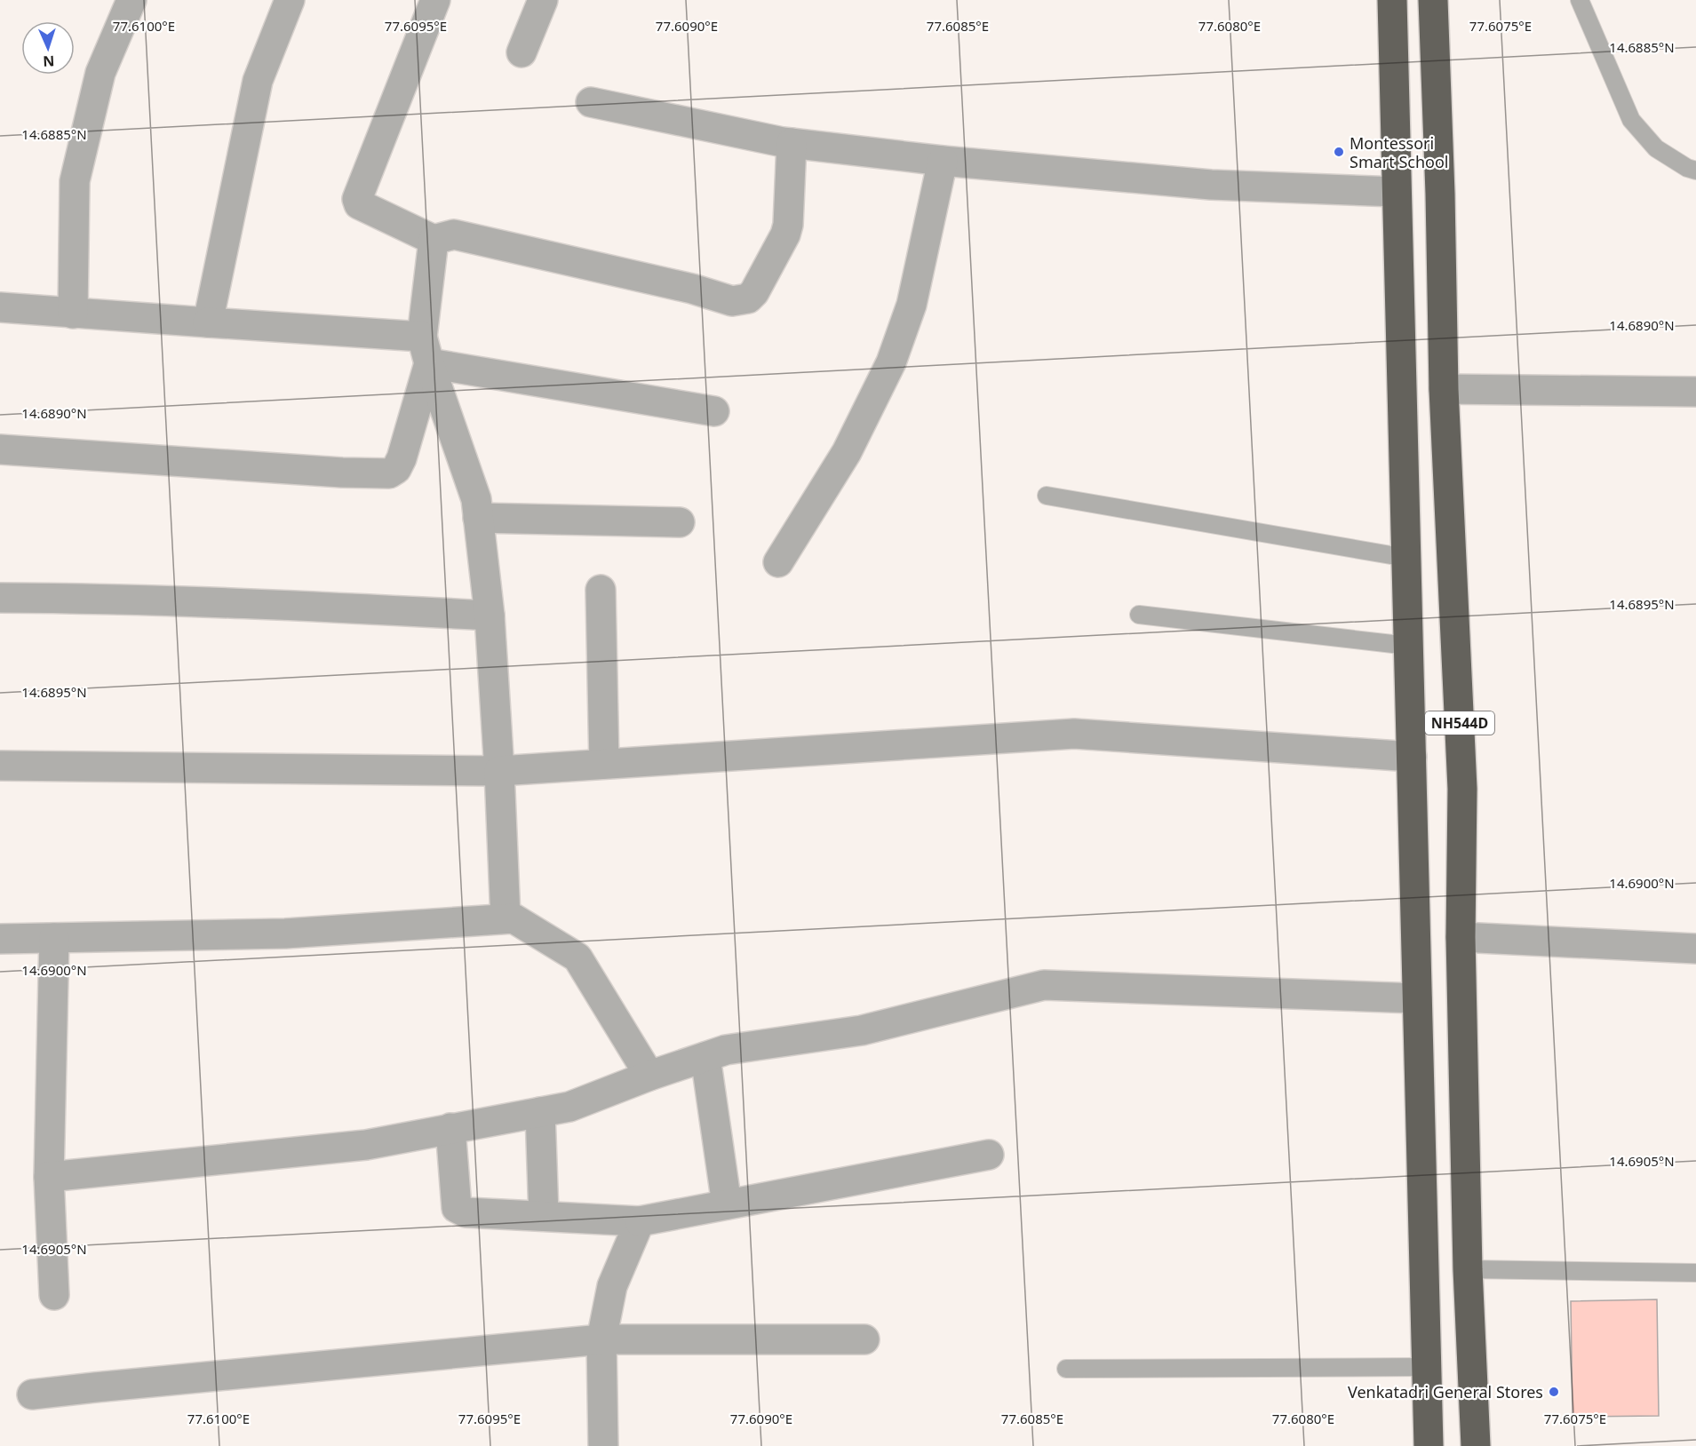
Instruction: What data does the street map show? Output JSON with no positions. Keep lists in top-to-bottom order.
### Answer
{
  "streets": {
    "highway": ["NH544D"]
  },
  "places": ["Montessori Smart School", "Venkatadri General Stores"],
  "north": "bottom",
  "coordinates": [
    "77.6100°E",
    "77.6095°E",
    "77.6090°E",
    "77.6085°E",
    "77.6080°E",
    "77.6075°E",
    "14.6885°N",
    "14.6890°N",
    "14.6895°N",
    "14.6900°N",
    "14.6905°N"
  ]
}
